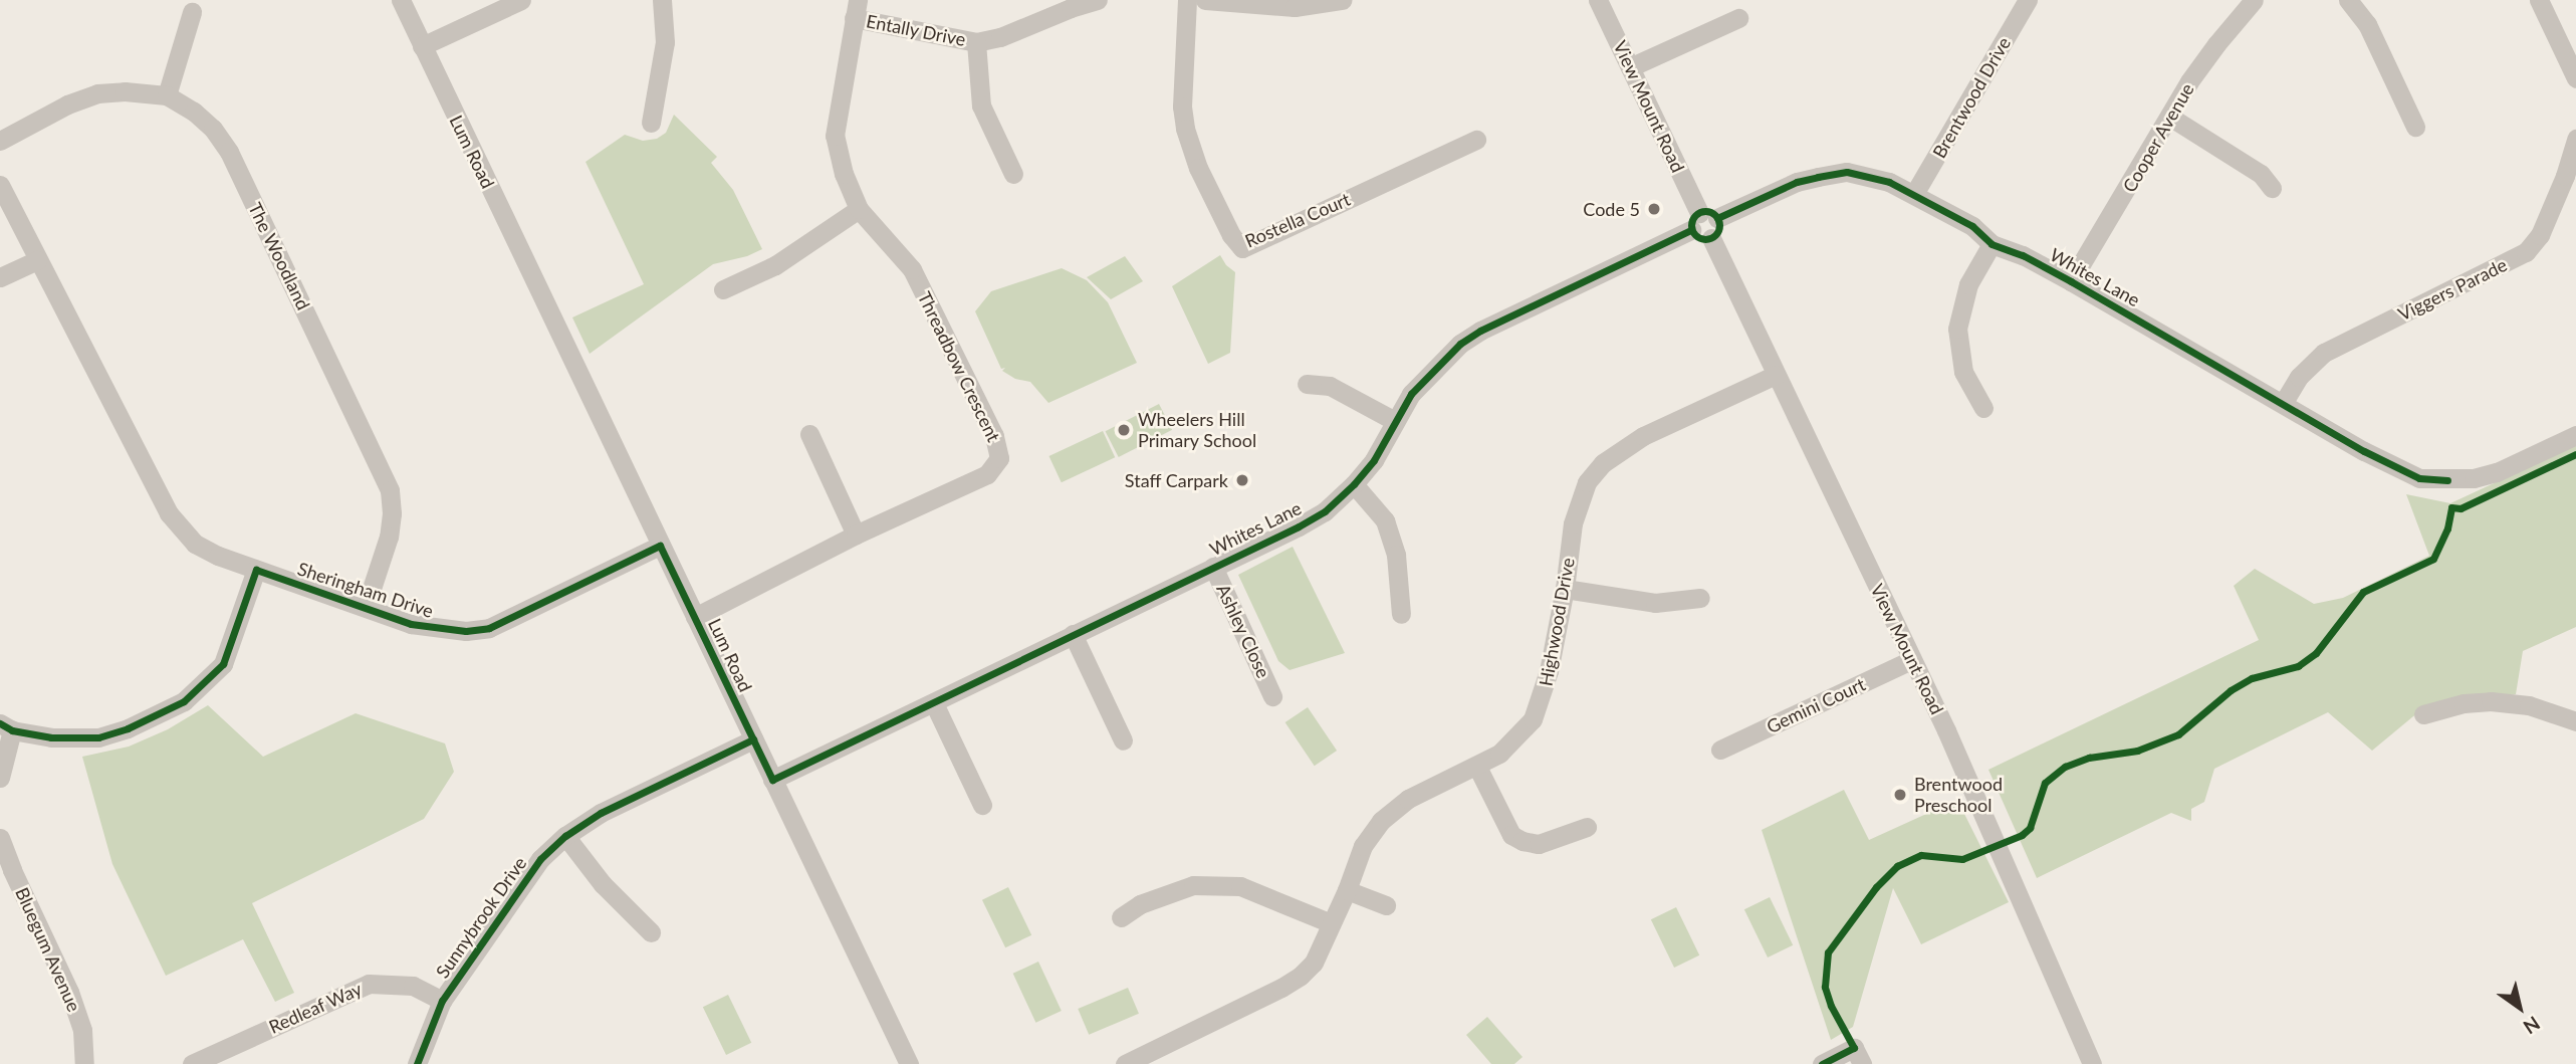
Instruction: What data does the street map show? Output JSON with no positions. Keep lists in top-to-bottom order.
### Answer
{
  "streets": {
    "street": [
      "Entally Drive",
      "Brentwood Drive",
      "View Mount Road",
      "Cooper Avenue",
      "Lum Road",
      "Rostella Court",
      "The Woodland",
      "Whites Lane",
      "Viggers Parade",
      "Threadbow Crescent",
      "Sheringham Drive",
      "Highwood Drive",
      "Ashley Close",
      "Gemini Court",
      "Sunnybrook Drive",
      "Bluegum Avenue",
      "Redleaf Way"
    ]
  },
  "crossings": [
    ["Entally Drive", "Threadbow Crescent"],
    ["Brentwood Drive", "Whites Lane"],
    ["View Mount Road", "Whites Lane"],
    ["View Mount Road", "Highwood Drive"],
    ["View Mount Road", "Gemini Court"],
    ["Cooper Avenue", "Whites Lane"],
    ["Lum Road", "Whites Lane"],
    ["Lum Road", "Threadbow Crescent"],
    ["Lum Road", "Sheringham Drive"],
    ["Lum Road", "Sunnybrook Drive"],
    ["The Woodland", "Sheringham Drive"],
    ["Whites Lane", "Viggers Parade"],
    ["Whites Lane", "Ashley Close"],
    ["Sunnybrook Drive", "Redleaf Way"]
  ],
  "places": [
    "Code 5",
    "Wheelers Hill Primary School",
    "Staff Carpark",
    "Brentwood Preschool"
  ],
  "north": "bottom right"
}
